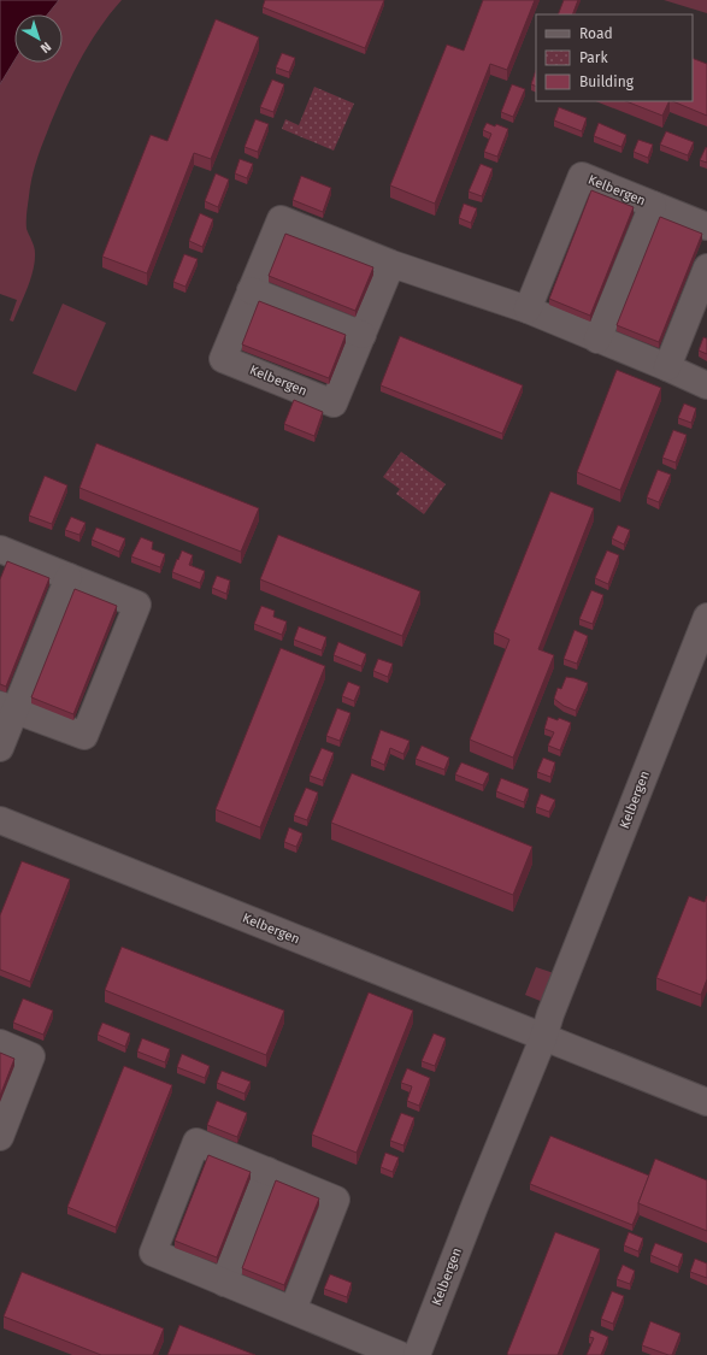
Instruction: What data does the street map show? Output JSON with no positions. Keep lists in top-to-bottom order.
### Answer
{
  "streets": {
    "street": ["Kelbergen"]
  },
  "legend": ["Road", "Park", "Building"],
  "north": "bottom right"
}
